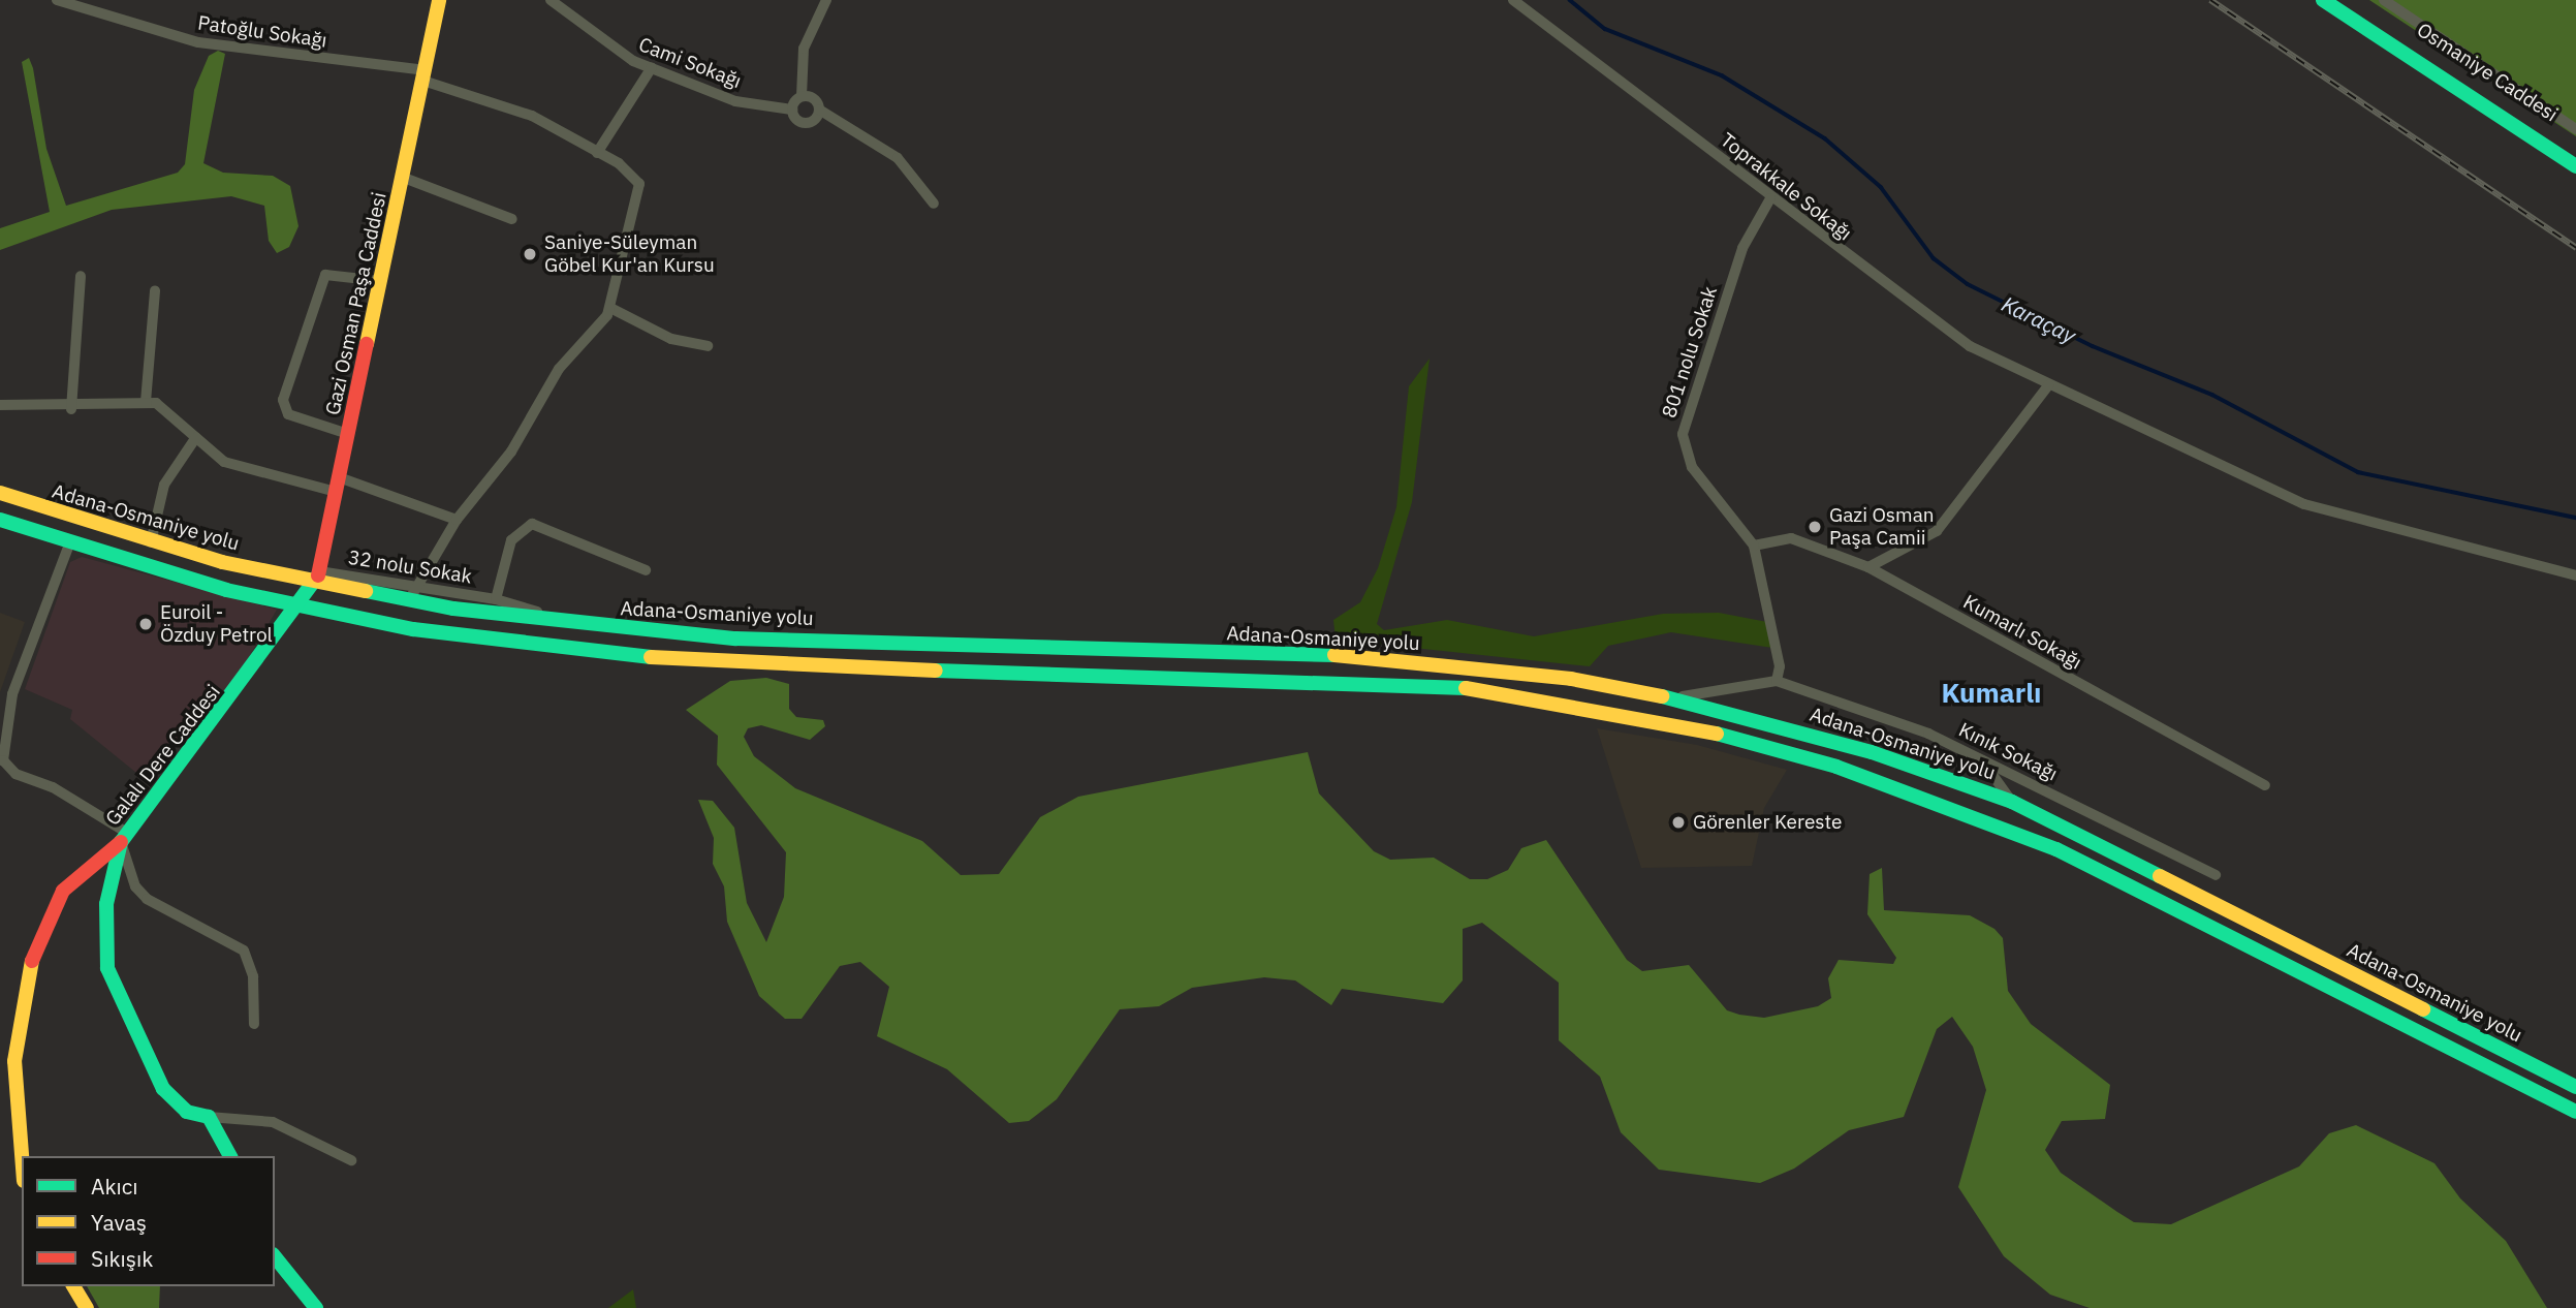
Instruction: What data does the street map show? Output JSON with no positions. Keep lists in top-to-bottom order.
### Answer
{
  "streets": {
    "main road": [
      "Osmaniye Caddesi",
      "Gazi Osman Paşa Caddesi",
      "Adana-Osmaniye yolu",
      "Galalı Dere Caddesi"
    ],
    "street": [
      "Patoğlu Sokağı",
      "Cami Sokağı",
      "Toprakkale Sokağı",
      "801 nolu Sokak",
      "32 nolu Sokak",
      "Kumarlı Sokağı",
      "Kınık Sokağı"
    ]
  },
  "crossings": [
    ["Patoğlu Sokağı", "Gazi Osman Paşa Caddesi"],
    ["Toprakkale Sokağı", "801 nolu Sokak"],
    ["Gazi Osman Paşa Caddesi", "Adana-Osmaniye yolu"],
    ["Gazi Osman Paşa Caddesi", "32 nolu Sokak"],
    ["801 nolu Sokak", "Kumarlı Sokağı"],
    ["Adana-Osmaniye yolu", "32 nolu Sokak"],
    ["Adana-Osmaniye yolu", "Galalı Dere Caddesi"]
  ],
  "districts": ["Kumarlı"],
  "water": ["Karaçay"],
  "places": [
    "Saniye-Süleyman Göbel Kur'an Kursu",
    "Gazi Osman Paşa Camii",
    "Euroil - Özduy Petrol",
    "Görenler Kereste"
  ],
  "legend": ["Akıcı", "Yavaş", "Sıkışık"]
}
